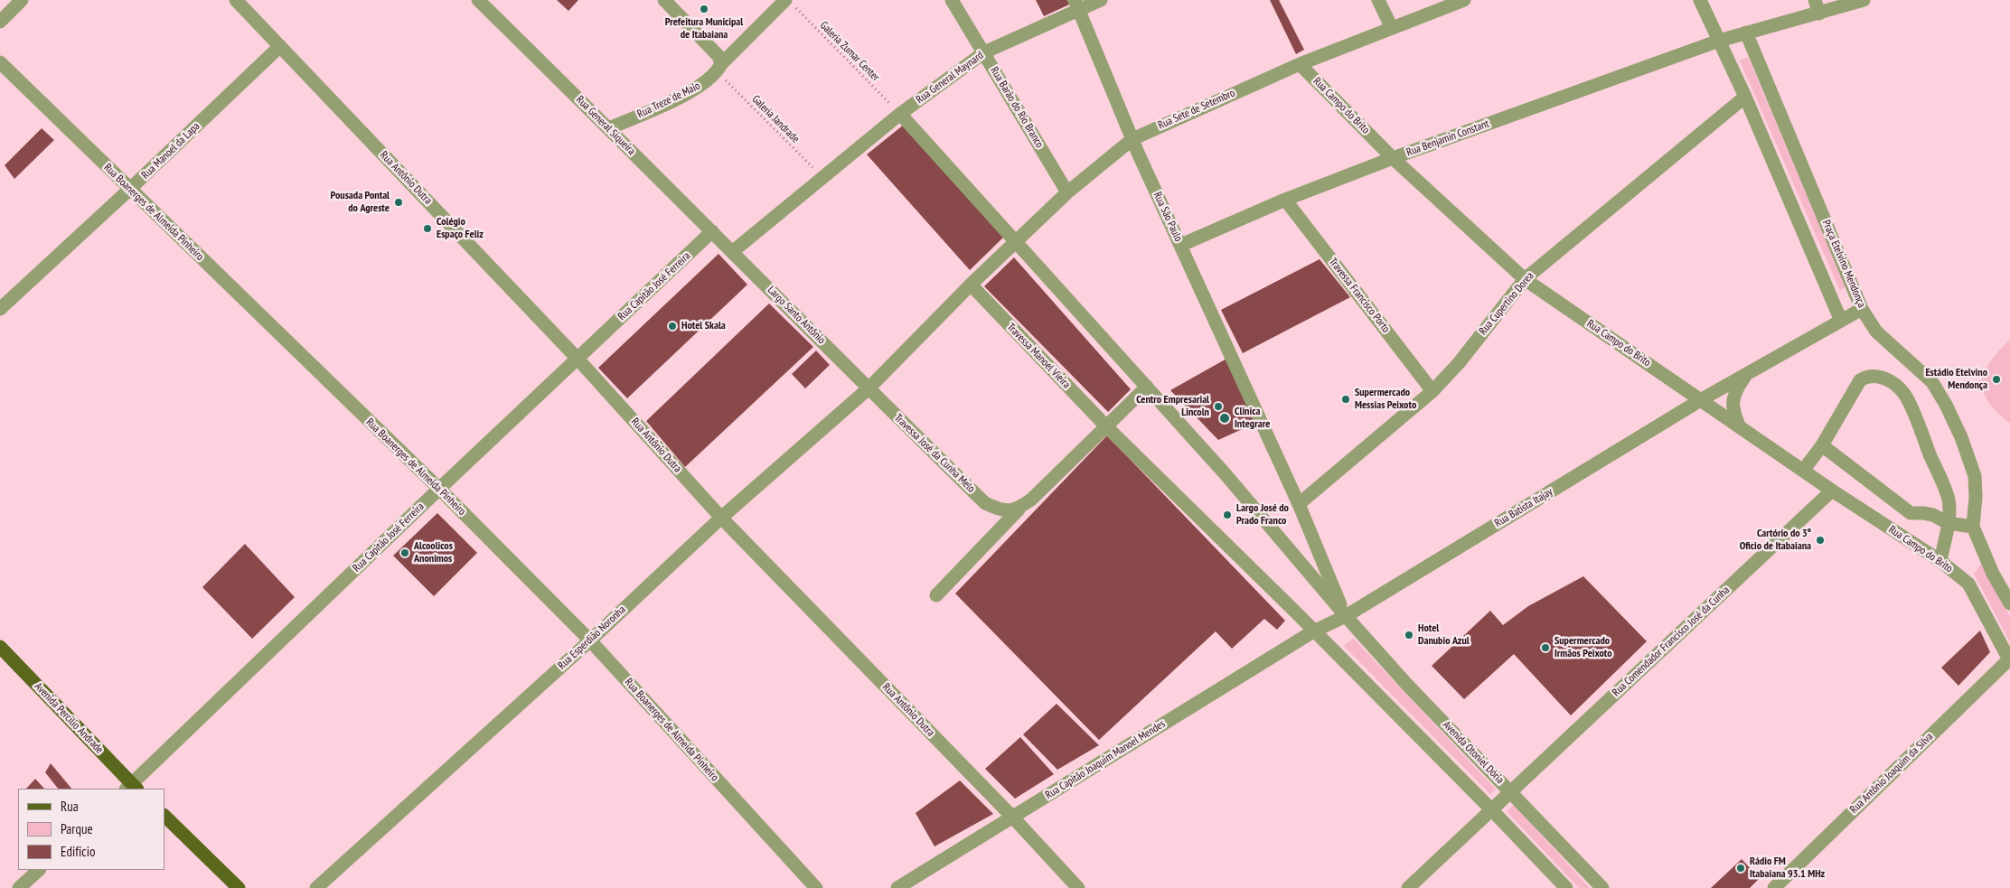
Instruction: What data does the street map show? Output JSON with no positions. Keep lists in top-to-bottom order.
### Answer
{
  "streets": {
    "main road": ["Avenida Percilio Andrade"],
    "street": [
      "Rua General Maynard",
      "Rua Treze de Maio",
      "Rua Campo do Brito",
      "Rua Barão do Rio Branco",
      "Rua Sete de Setembro",
      "Rua General Siqueira",
      "Rua Benjamin Constant",
      "Rua Manoel da Lapa",
      "Rua Antônio Dutra",
      "Rua Boanerges de Almeida Pinheiro",
      "Rua São Paulo",
      "Praça Etelvino Mendonça",
      "Rua Capitão José Ferreira",
      "Travessa Francisco Porto",
      "Rua Cupertino Dorea",
      "Largo Santo Antônio",
      "Travessa Manoel Vieira",
      "Travessa José da Cunha Melo",
      "Rua Batista Itajay",
      "Rua Esperdião Noronha",
      "Rua Comendador Francisco José da Cunha",
      "Avenida Otoniel Dória",
      "Rua Capitão Joaquim Manoel Mendes",
      "Rua Antônio Joaquim da Silva"
    ],
    "path": ["Galeria Zumar Center", "Galeria Jandrade"]
  },
  "crossings": [
    ["Galeria Zumar Center", "Rua General Maynard"],
    ["Galeria Zumar Center", "Rua Treze de Maio"],
    ["Galeria Zumar Center", "Avenida Otoniel Dória"],
    ["Rua General Maynard", "Rua Barão do Rio Branco"],
    ["Rua General Maynard", "Galeria Jandrade"],
    ["Rua General Maynard", "Rua São Paulo"],
    ["Rua General Maynard", "Avenida Otoniel Dória"],
    ["Rua Treze de Maio", "Galeria Jandrade"],
    ["Rua Treze de Maio", "Rua General Siqueira"],
    ["Rua Campo do Brito", "Rua Sete de Setembro"],
    ["Rua Campo do Brito", "Rua Benjamin Constant"],
    ["Rua Campo do Brito", "Rua Cupertino Dorea"],
    ["Rua Campo do Brito", "Rua Batista Itajay"],
    ["Rua Campo do Brito", "Rua Comendador Francisco José da Cunha"],
    ["Rua Campo do Brito", "Rua Antônio Joaquim da Silva"],
    ["Rua Barão do Rio Branco", "Rua Sete de Setembro"],
    ["Rua Sete de Setembro", "Rua São Paulo"],
    ["Rua Sete de Setembro", "Travessa Manoel Vieira"],
    ["Rua Sete de Setembro", "Avenida Otoniel Dória"],
    ["Rua General Siqueira", "Rua Capitão José Ferreira"],
    ["Rua General Siqueira", "Largo Santo Antônio"],
    ["Rua Benjamin Constant", "Rua São Paulo"],
    ["Rua Benjamin Constant", "Travessa Francisco Porto"],
    ["Rua Manoel da Lapa", "Rua Antônio Dutra"],
    ["Rua Manoel da Lapa", "Rua Boanerges de Almeida Pinheiro"],
    ["Rua Antônio Dutra", "Rua Capitão José Ferreira"],
    ["Rua Antônio Dutra", "Rua Esperdião Noronha"],
    ["Rua Antônio Dutra", "Rua Capitão Joaquim Manoel Mendes"],
    ["Rua Boanerges de Almeida Pinheiro", "Rua Capitão José Ferreira"],
    ["Rua Boanerges de Almeida Pinheiro", "Rua Esperdião Noronha"],
    ["Rua São Paulo", "Rua Cupertino Dorea"],
    ["Rua São Paulo", "Rua Batista Itajay"],
    ["Rua São Paulo", "Avenida Otoniel Dória"],
    ["Rua Capitão José Ferreira", "Avenida Percilio Andrade"],
    ["Travessa Francisco Porto", "Rua Cupertino Dorea"],
    ["Largo Santo Antônio", "Travessa José da Cunha Melo"],
    ["Largo Santo Antônio", "Rua Esperdião Noronha"],
    ["Travessa Manoel Vieira", "Rua Batista Itajay"],
    ["Travessa Manoel Vieira", "Rua Capitão Joaquim Manoel Mendes"],
    ["Travessa José da Cunha Melo", "Rua Esperdião Noronha"],
    ["Rua Batista Itajay", "Avenida Otoniel Dória"],
    ["Rua Batista Itajay", "Rua Capitão Joaquim Manoel Mendes"],
    ["Rua Comendador Francisco José da Cunha", "Avenida Otoniel Dória"]
  ],
  "places": [
    "Prefeitura Municipal de Itabaiana",
    "Pousada Pontal do Agreste",
    "Colégio Espaço Feliz",
    "Hotel Skala",
    "Estádio Etelvino Mendonça",
    "Supermercado Messias Peixoto",
    "Centro Empresarial Lincoln",
    "Clinica Integrare",
    "Largo José do Prado Franco",
    "Cartório do 3º Oficio de Itabaiana",
    "Alcoolicos Anonimos",
    "Hotel Danubio Azul",
    "Supermercado Irmãos Peixoto",
    "Rádio FM Itabaiana 93.1 MHz"
  ],
  "legend": ["Rua", "Parque", "Edifício"]
}
